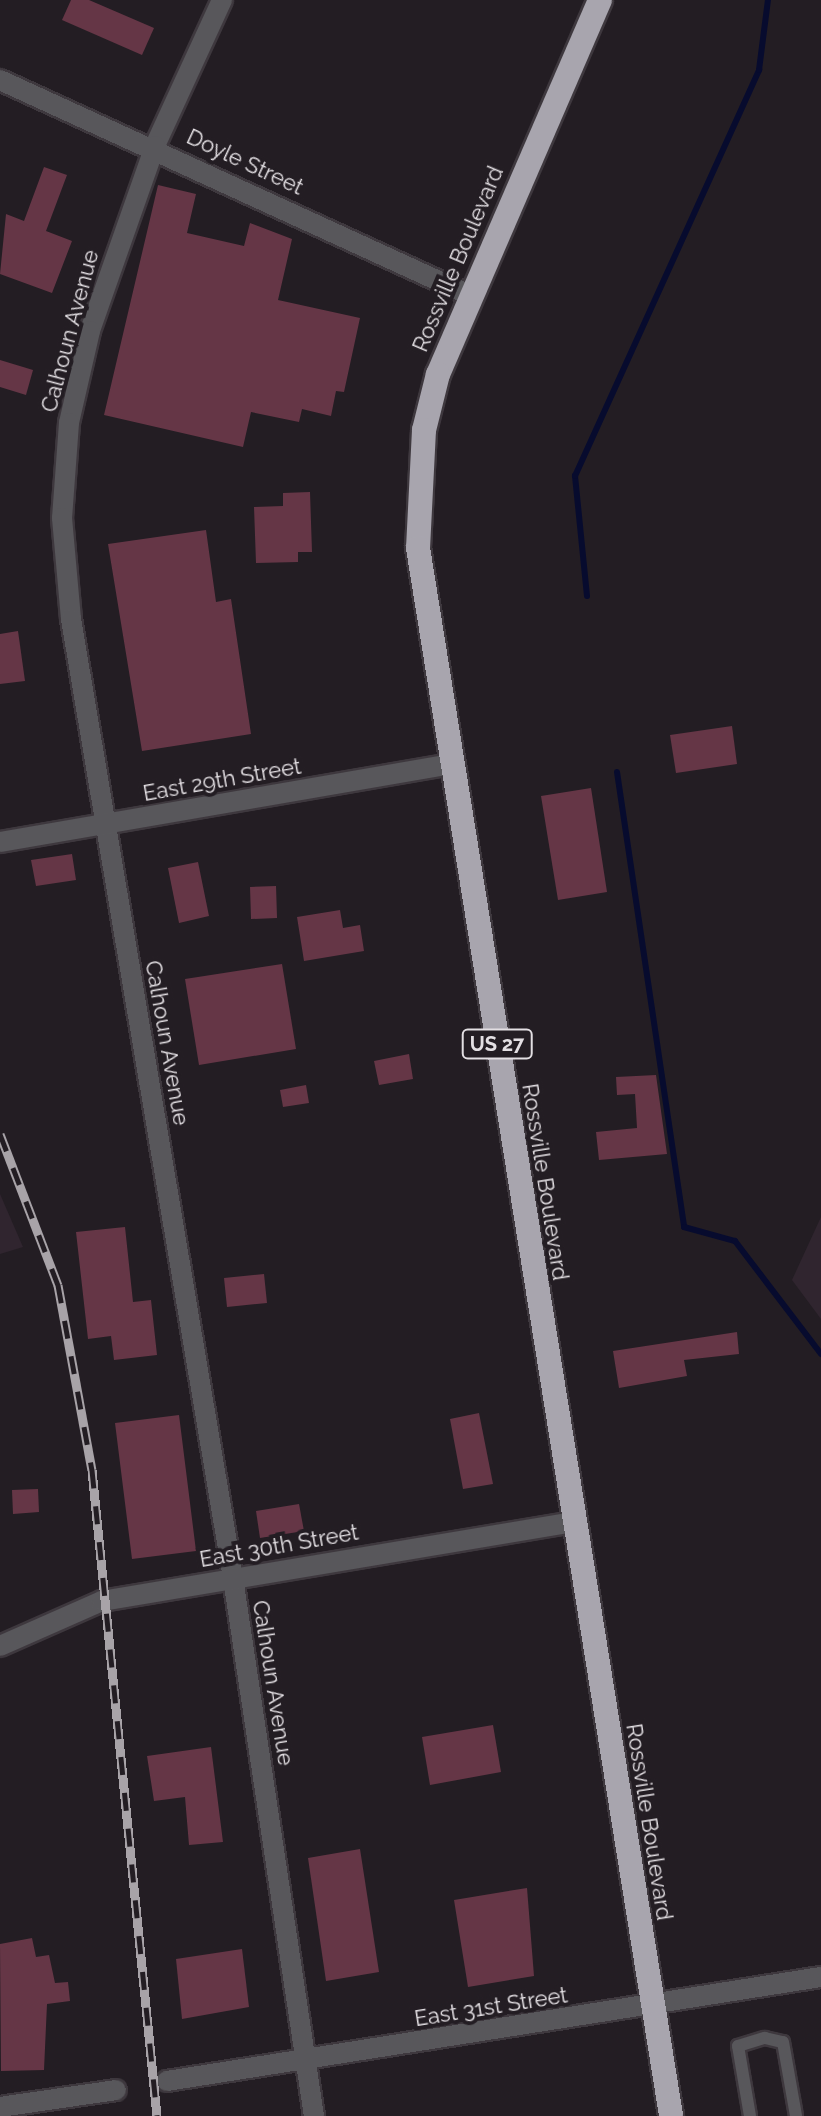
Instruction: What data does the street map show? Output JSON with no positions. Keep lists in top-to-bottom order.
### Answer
{
  "streets": {
    "highway": ["Rossville Boulevard", "US 27"],
    "street": [
      "Doyle Street",
      "Calhoun Avenue",
      "East 29th Street",
      "East 30th Street",
      "East 31st Street"
    ]
  },
  "crossings": [
    ["Doyle Street", "Rossville Boulevard"],
    ["Doyle Street", "Calhoun Avenue"],
    ["Rossville Boulevard", "East 29th Street"],
    ["Rossville Boulevard", "East 30th Street"],
    ["Rossville Boulevard", "East 31st Street"],
    ["Calhoun Avenue", "East 29th Street"],
    ["Calhoun Avenue", "East 30th Street"],
    ["Calhoun Avenue", "East 31st Street"]
  ]
}
